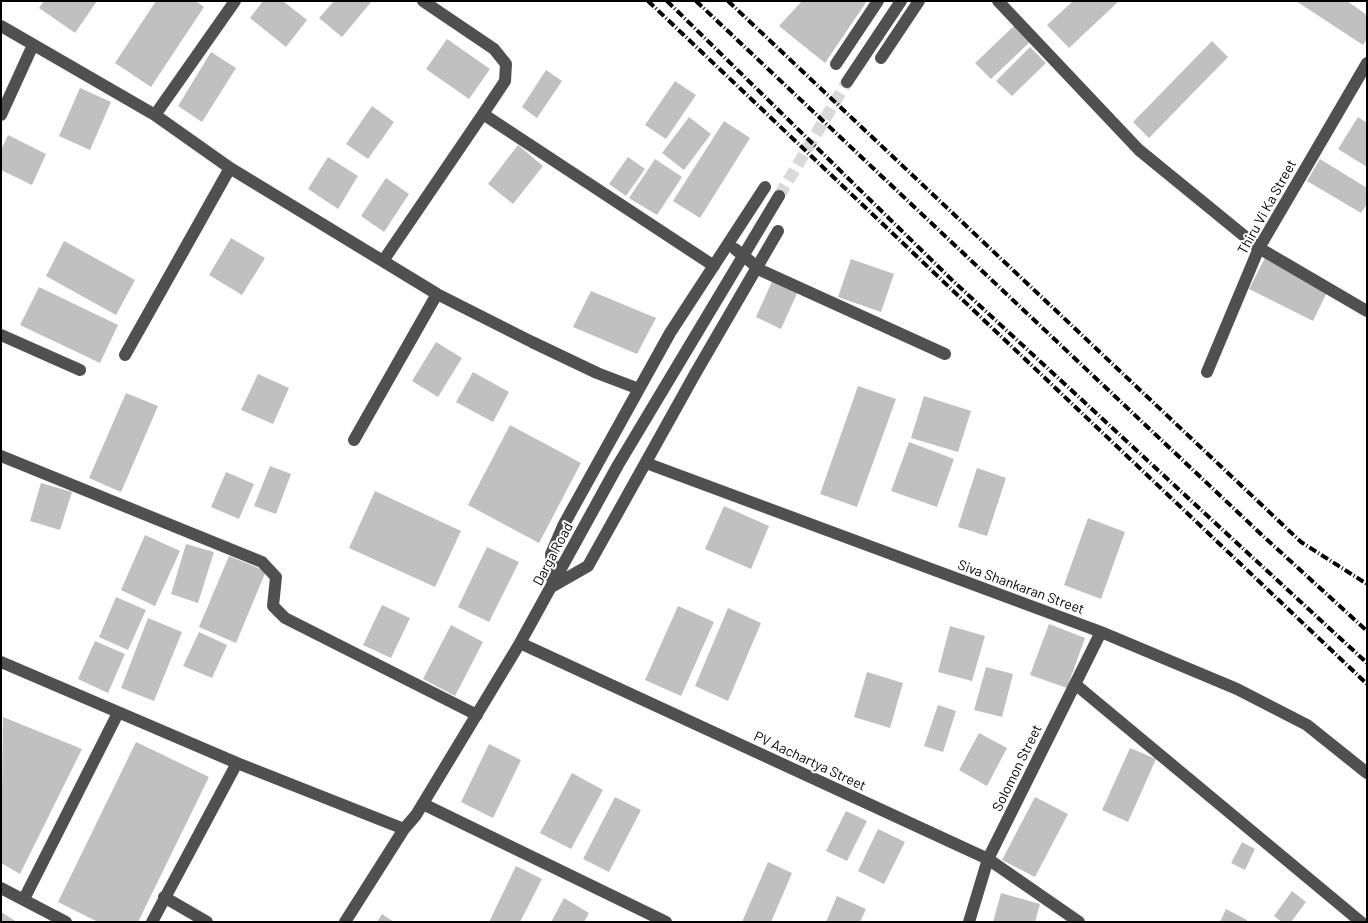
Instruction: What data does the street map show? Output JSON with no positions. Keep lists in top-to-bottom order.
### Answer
{
  "streets": {
    "street": [
      "Thiru Vi Ka Street",
      "Darga Road",
      "Siva Shankaran Street",
      "PV Aachartya Street",
      "Solomon Street"
    ]
  },
  "crossings": [
    ["Darga Road", "PV Aachartya Street"],
    ["Siva Shankaran Street", "Solomon Street"],
    ["PV Aachartya Street", "Solomon Street"]
  ]
}
